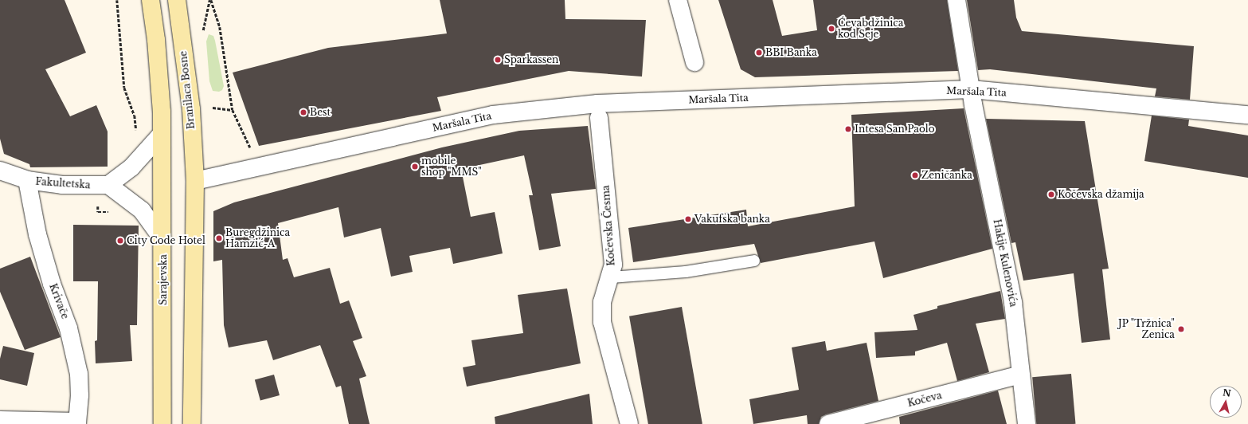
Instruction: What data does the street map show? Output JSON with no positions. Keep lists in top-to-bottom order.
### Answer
{
  "streets": {
    "main road": ["Branilaca Bosne", "Sarajevska"],
    "street": [
      "Maršala Tita",
      "Fakultetska",
      "Kočevska Česma",
      "Hakije Kulenovića",
      "Krivače",
      "Kočeva"
    ]
  },
  "crossings": [
    ["Branilaca Bosne", "Maršala Tita"],
    ["Maršala Tita", "Hakije Kulenovića"],
    ["Fakultetska", "Krivače"],
    ["Hakije Kulenovića", "Kočeva"]
  ],
  "places": [
    "Ćevabdžinica kod Seje",
    "BBI Banka",
    "Sparkassen",
    "Best",
    "Intesa San Paolo",
    "mobile shop \"MMS\"",
    "Zeničanka",
    "Kočevska džamija",
    "Vakufska banka",
    "Buregdžinica Hamzić-A",
    "City Code Hotel",
    "JP \"Tržnica\" Zenica"
  ],
  "north": "top"
}
